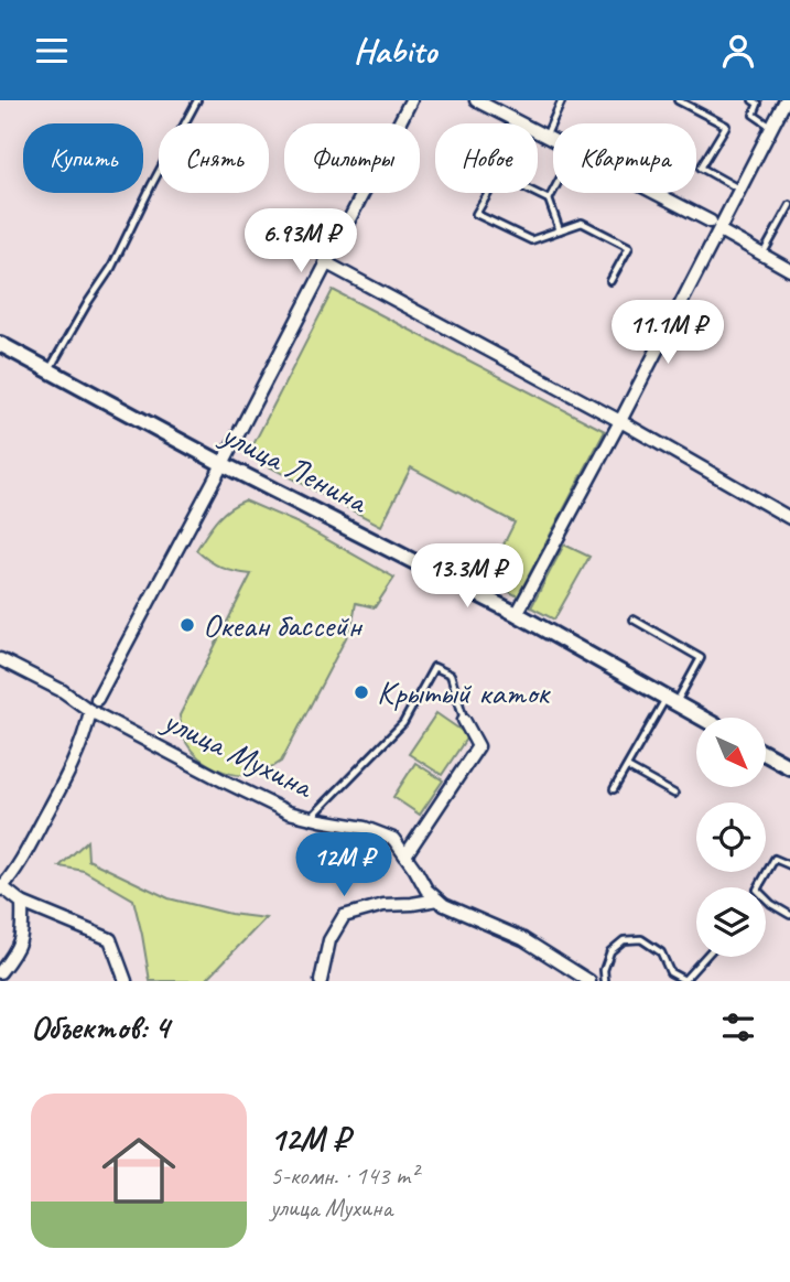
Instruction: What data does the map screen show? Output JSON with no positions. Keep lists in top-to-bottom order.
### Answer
{
  "streets": {
    "main road": ["улица Ленина"],
    "street": ["улица Мухина"]
  },
  "places": ["Океан бассейн", "Крытый каток"],
  "north": "bottom right",
  "page": {
    "header": "Habito",
    "chip": [
      "Купить",
      "Снять",
      "Фильтры",
      "Новое",
      "Квартира"
    ],
    "price": [
      "6.93M ₽",
      "11.1M ₽",
      "13.3M ₽",
      "12M ₽"
    ],
    "heading": "Объектов: 4",
    "list": [
      {
        "name": "12M ₽",
        "note": "5-комн. · 143 m² · улица Мухина"
      }
    ]
  }
}
